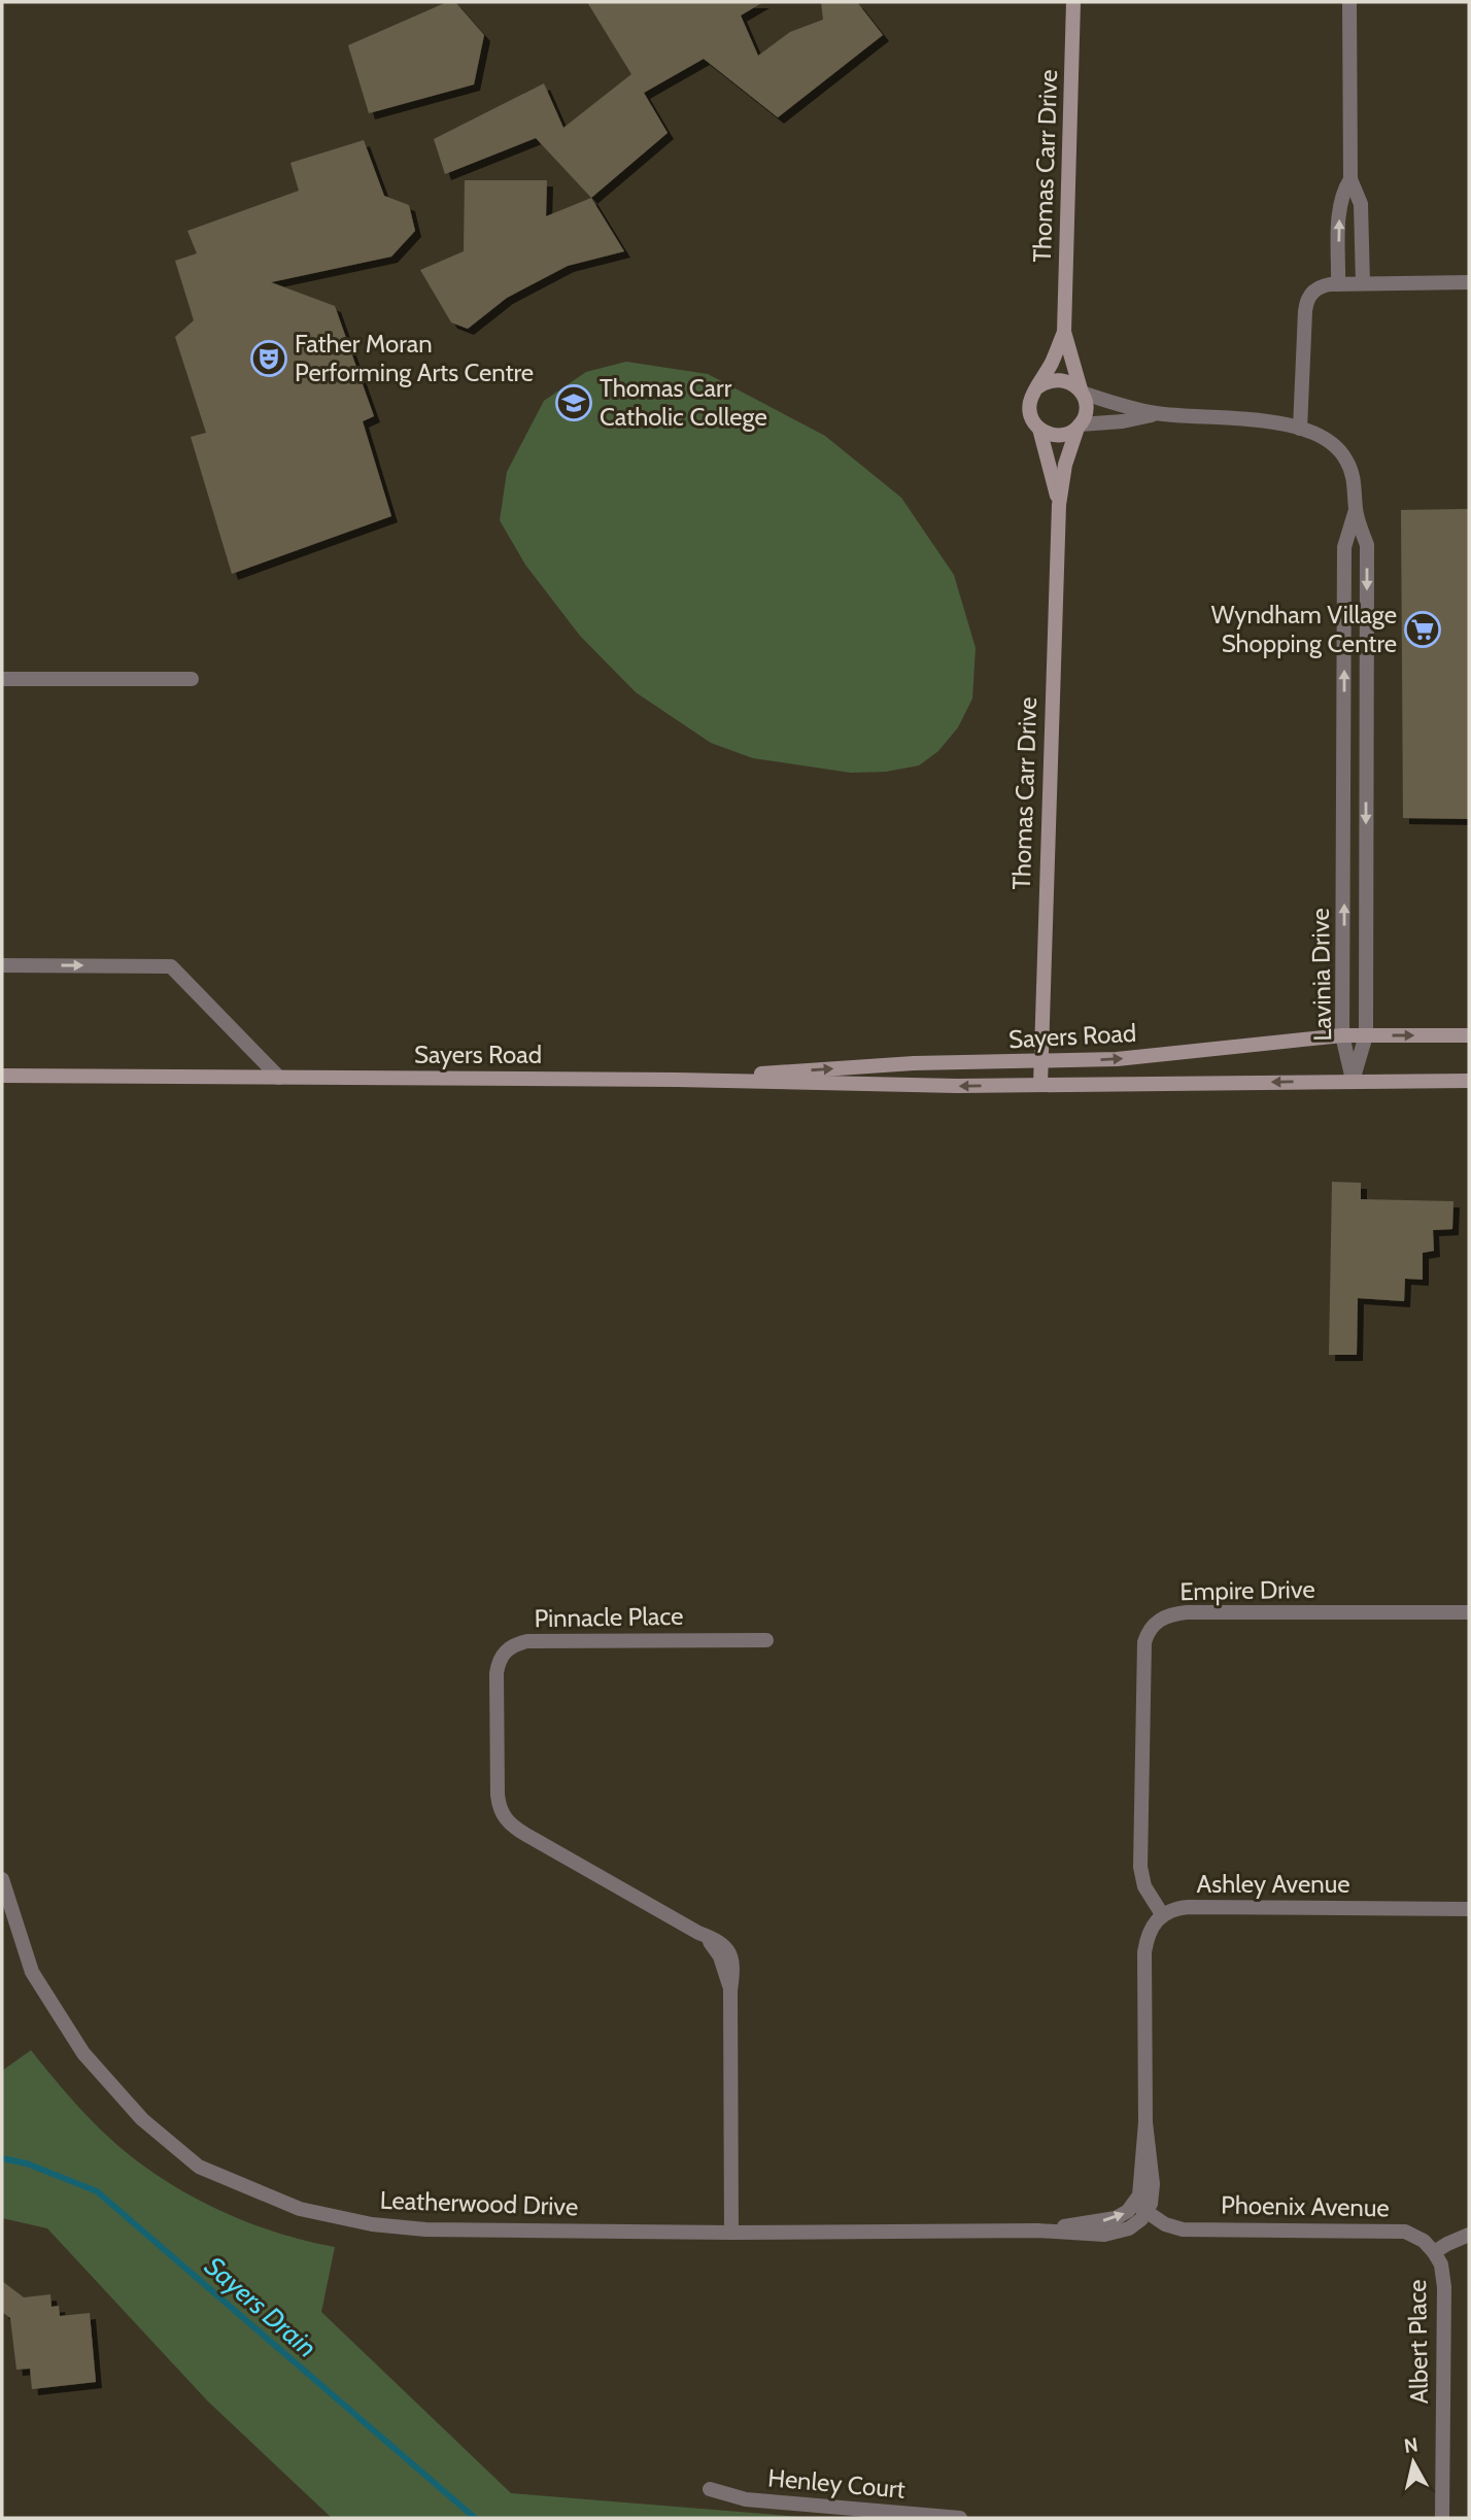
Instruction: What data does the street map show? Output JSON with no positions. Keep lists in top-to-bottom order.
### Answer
{
  "streets": {
    "main road": ["Thomas Carr Drive", "Sayers Road"],
    "street": [
      "Lavinia Drive",
      "Empire Drive",
      "Pinnacle Place",
      "Ashley Avenue",
      "Leatherwood Drive",
      "Phoenix Avenue",
      "Albert Place",
      "Henley Court"
    ]
  },
  "crossings": [
    ["Thomas Carr Drive", "Lavinia Drive"],
    ["Thomas Carr Drive", "Sayers Road"],
    ["Lavinia Drive", "Sayers Road"],
    ["Empire Drive", "Ashley Avenue"],
    ["Pinnacle Place", "Leatherwood Drive"],
    ["Ashley Avenue", "Leatherwood Drive"],
    ["Ashley Avenue", "Phoenix Avenue"],
    ["Leatherwood Drive", "Phoenix Avenue"],
    ["Phoenix Avenue", "Albert Place"]
  ],
  "water": ["Sayers Drain"],
  "places": {
    "theatre": ["Father Moran Performing Arts Centre"],
    "school or university": ["Thomas Carr Catholic College"],
    "supermarket": ["Wyndham Village Shopping Centre"]
  },
  "north": "top"
}
